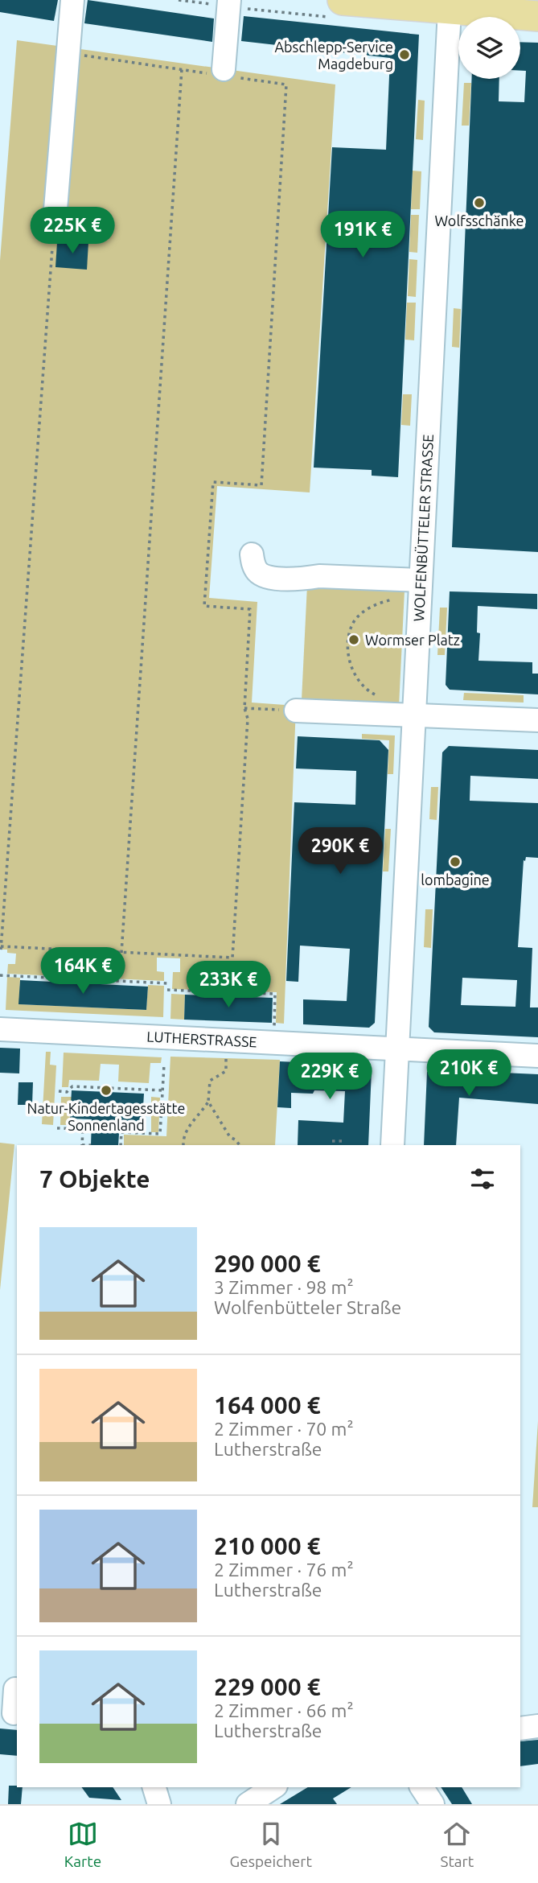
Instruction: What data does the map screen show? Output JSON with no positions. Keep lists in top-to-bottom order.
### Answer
{
  "streets": {
    "street": ["WOLFENBÜTTELER STRASSE", "LUTHERSTRASSE"]
  },
  "crossings": [
    ["WOLFENBÜTTELER STRASSE", "LUTHERSTRASSE"]
  ],
  "places": [
    "Abschlepp-Service Magdeburg",
    "Wolfsschänke",
    "Wormser Platz",
    "lombagine",
    "Natur-Kindertagesstätte Sonnenland"
  ],
  "page": {
    "price": [
      "225K €",
      "191K €",
      "290K €",
      "164K €",
      "233K €",
      "210K €",
      "229K €"
    ],
    "heading": "7 Objekte",
    "list": [
      {
        "name": "290 000 €",
        "note": "3 Zimmer · 98 m² · Wolfenbütteler Straße"
      },
      {
        "name": "164 000 €",
        "note": "2 Zimmer · 70 m² · Lutherstraße"
      },
      {
        "name": "210 000 €",
        "note": "2 Zimmer · 76 m² · Lutherstraße"
      },
      {
        "name": "229 000 €",
        "note": "2 Zimmer · 66 m² · Lutherstraße"
      }
    ],
    "tabs": ["Karte", "Gespeichert", "Start"]
  }
}
